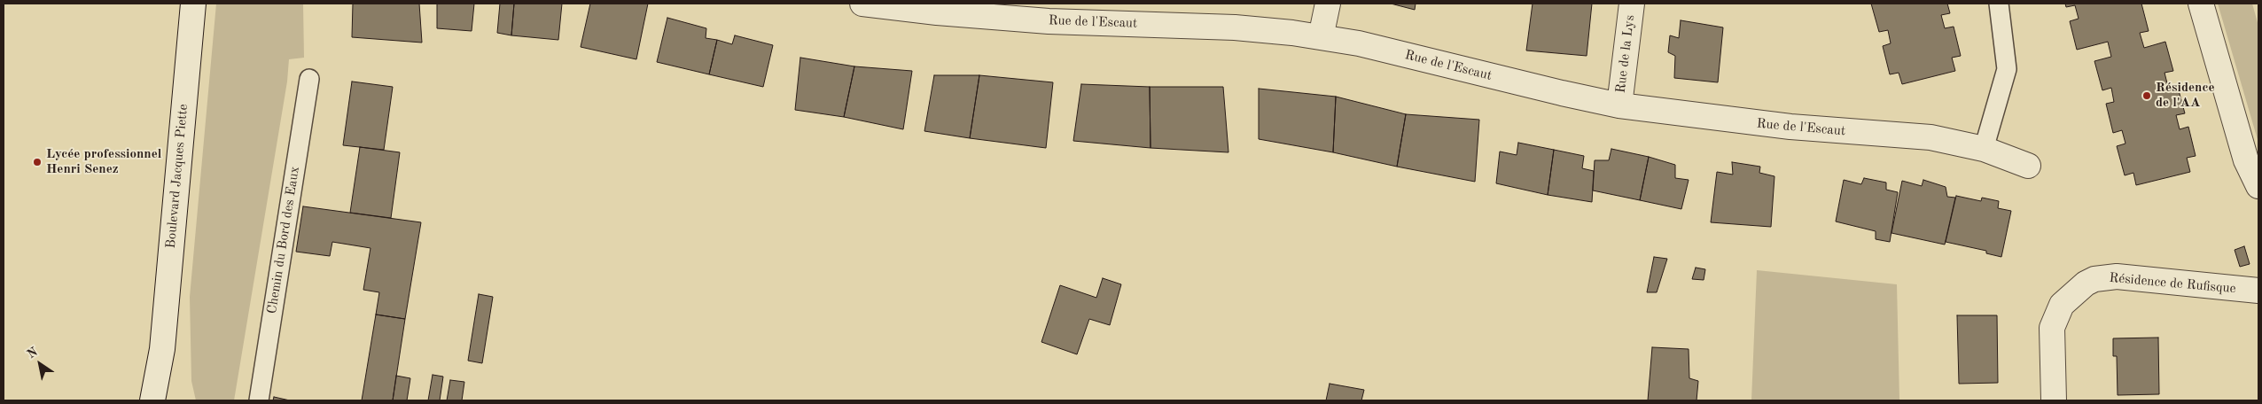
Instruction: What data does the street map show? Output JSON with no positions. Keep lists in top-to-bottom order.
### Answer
{
  "streets": {
    "street": [
      "Rue de l'Escaut",
      "Rue de la Lys",
      "Boulevard Jacques Piette",
      "Résidence de Rufisque"
    ],
    "lane": ["Chemin du Bord des Eaux"]
  },
  "crossings": [
    ["Rue de l'Escaut", "Rue de la Lys"]
  ],
  "places": ["Résidence de l'AA", "Lycée professionnel Henri Senez"],
  "north": "top left"
}
